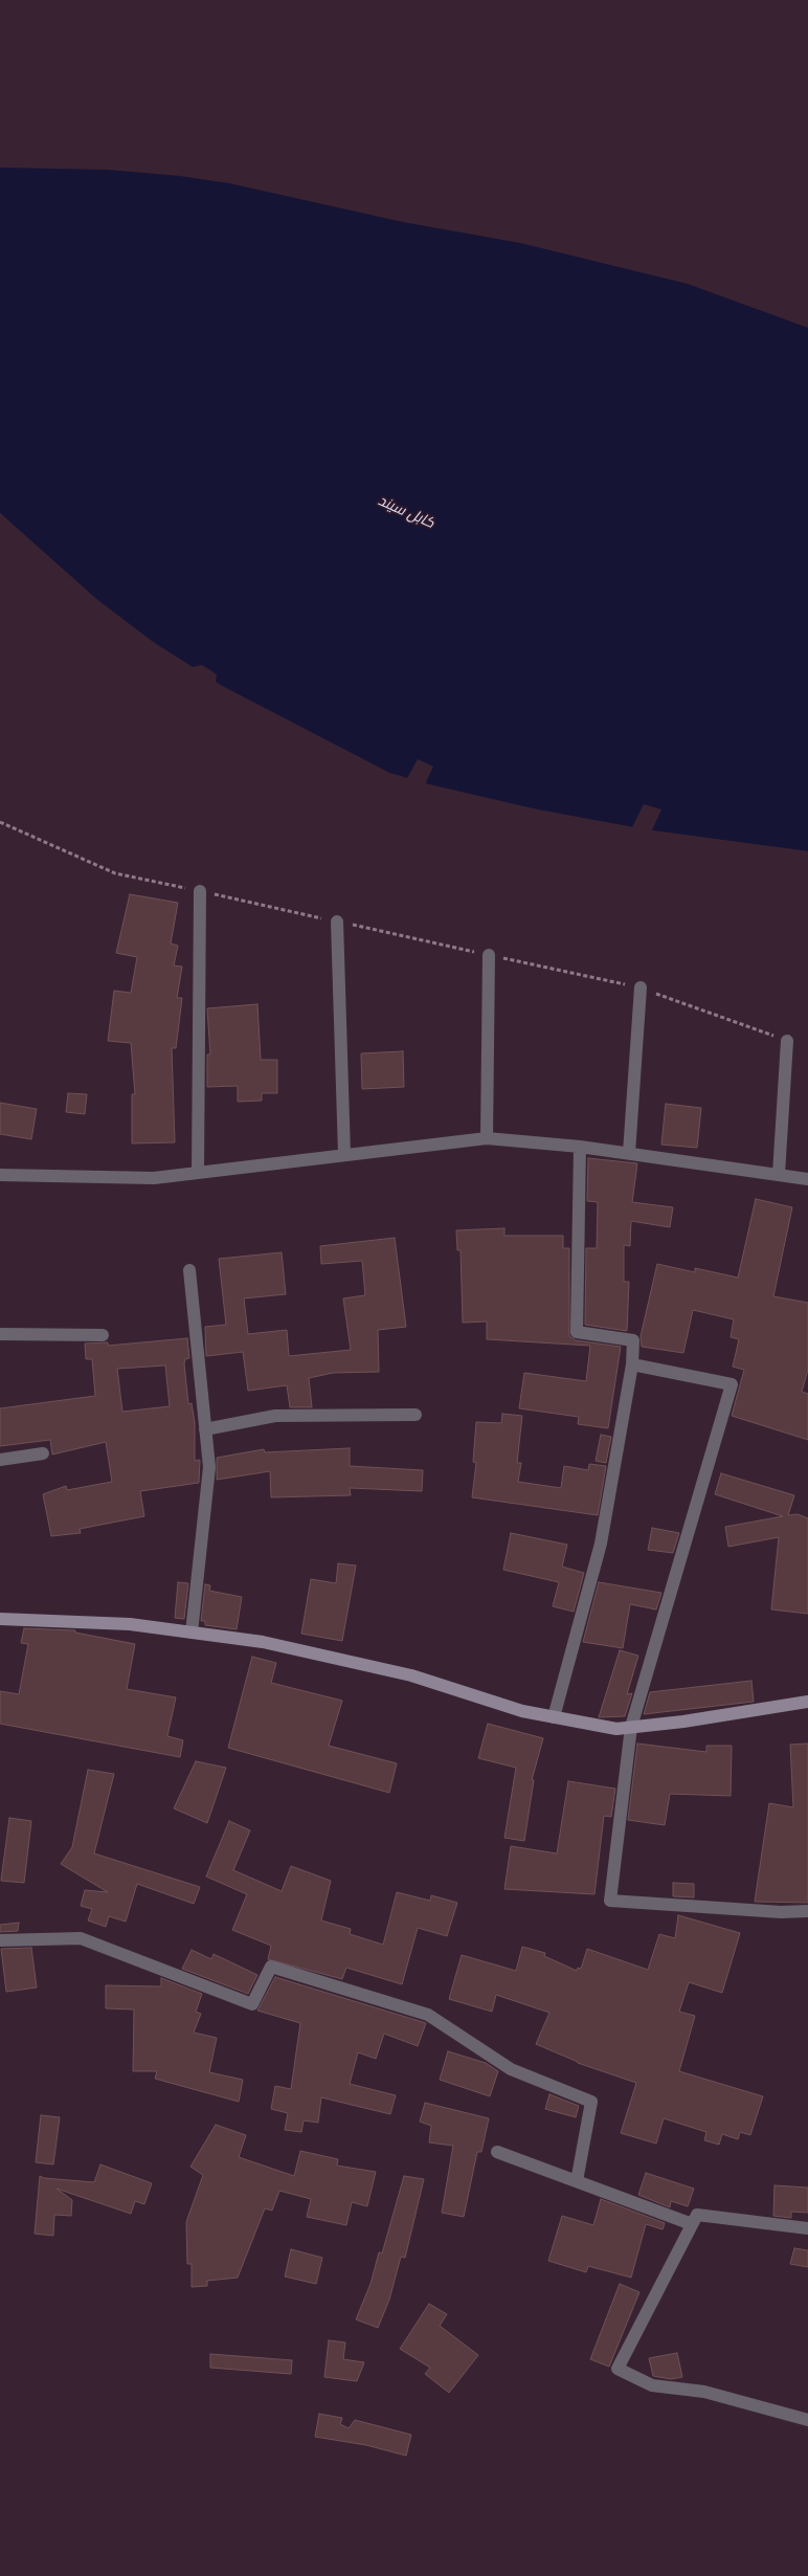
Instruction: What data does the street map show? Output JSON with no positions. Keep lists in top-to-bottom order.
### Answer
{
  "water": ["کابل سيند"]
}
